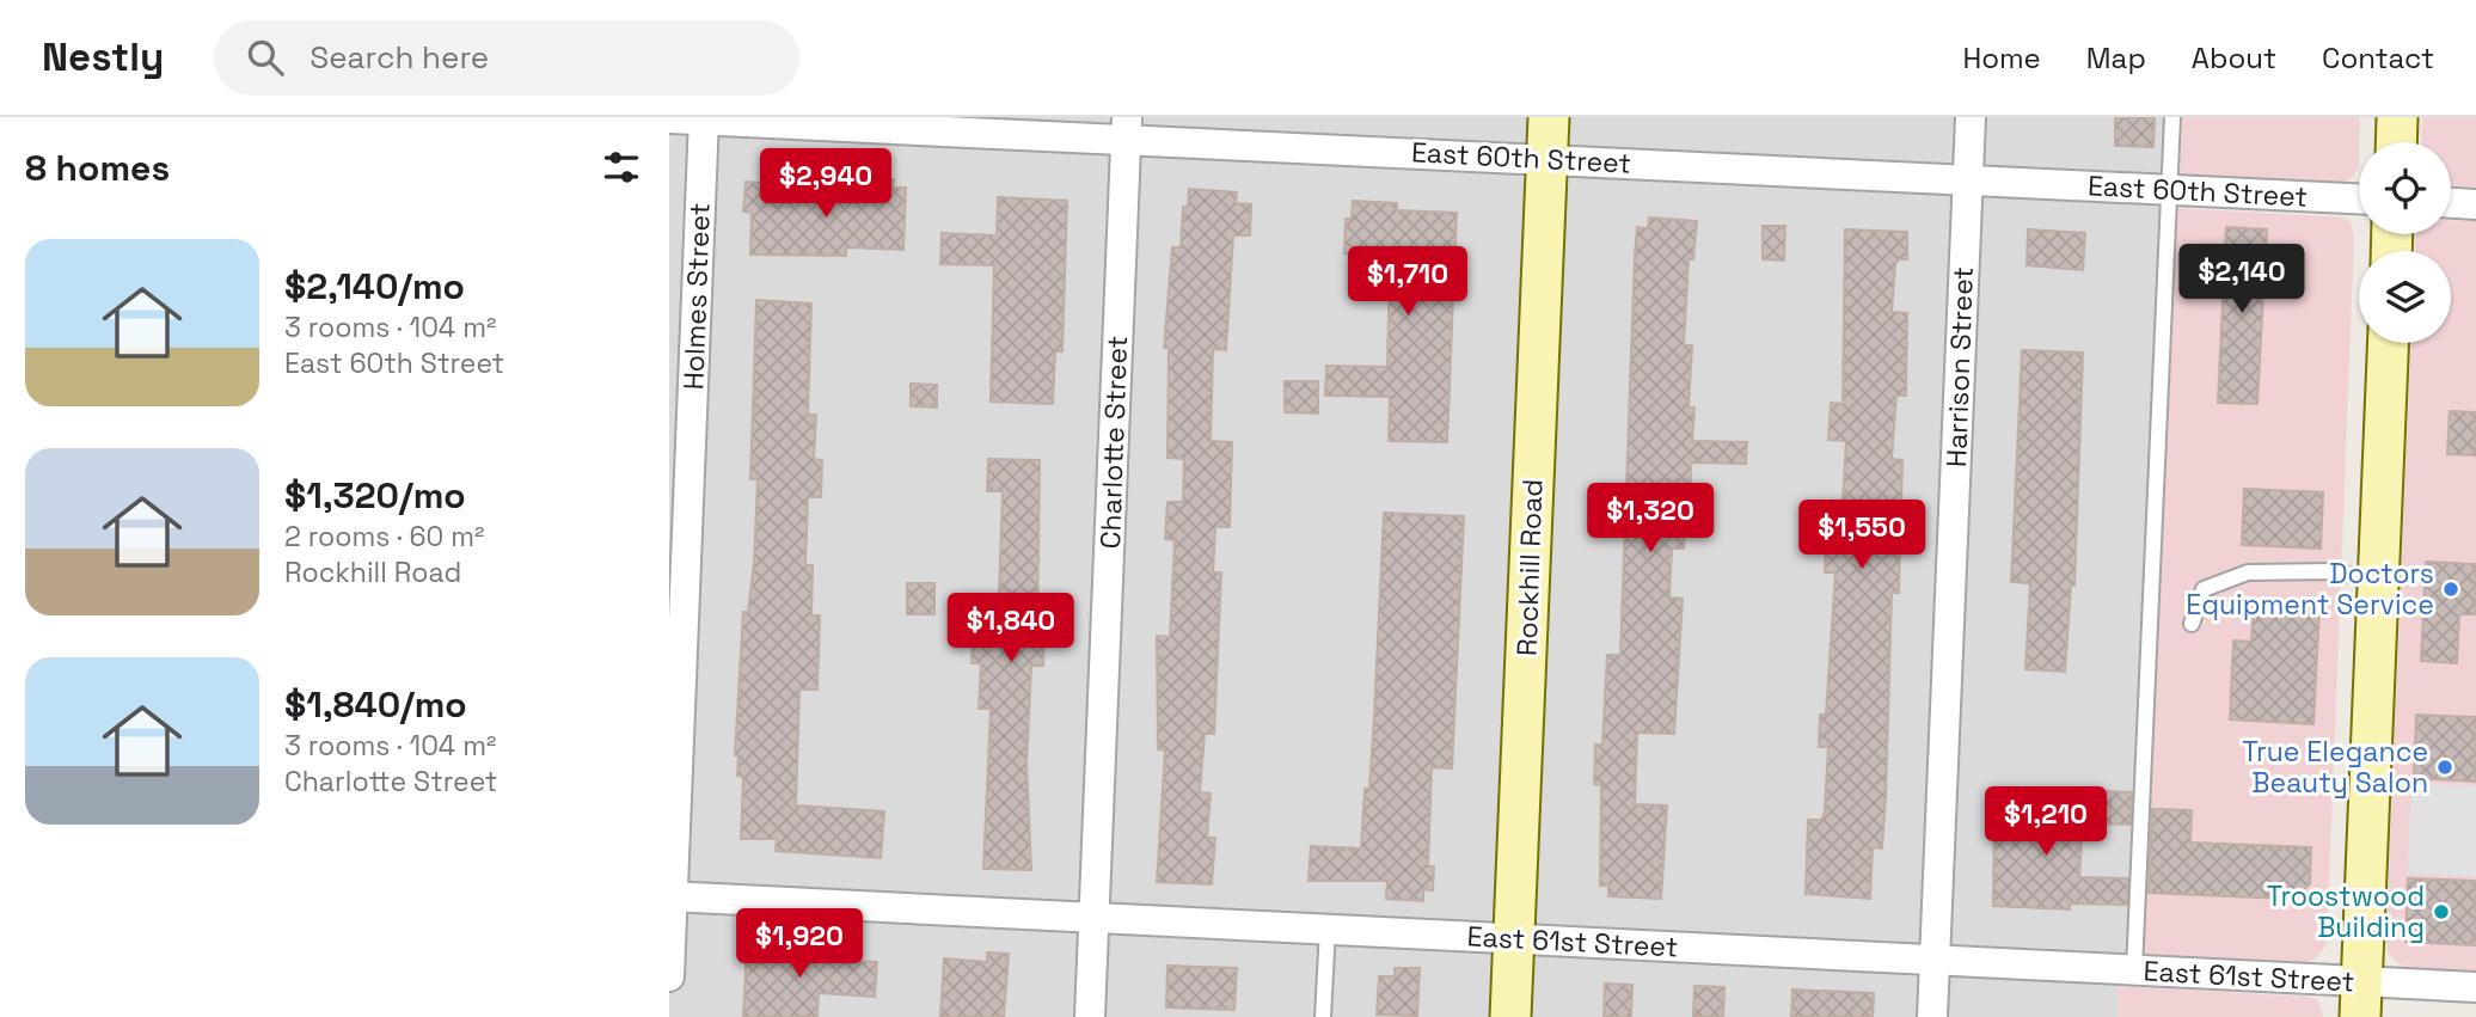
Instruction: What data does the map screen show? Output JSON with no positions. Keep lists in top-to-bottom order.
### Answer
{
  "streets": {
    "main road": ["Rockhill Road"],
    "street": [
      "East 60th Street",
      "Holmes Street",
      "Harrison Street",
      "Charlotte Street",
      "East 61st Street"
    ]
  },
  "crossings": [
    ["East 60th Street", "Holmes Street"],
    ["East 60th Street", "Harrison Street"],
    ["East 60th Street", "Charlotte Street"],
    ["East 60th Street", "Rockhill Road"],
    ["Holmes Street", "East 61st Street"],
    ["Harrison Street", "East 61st Street"],
    ["Charlotte Street", "East 61st Street"],
    ["Rockhill Road", "East 61st Street"]
  ],
  "places": ["Doctors Equipment Service", "True Elegance Beauty Salon", "Troostwood Building"],
  "page": {
    "header": "Nestly",
    "search": "Search here",
    "nav": [
      "Home",
      "Map",
      "About",
      "Contact"
    ],
    "heading": "8 homes",
    "price": [
      "$2,940",
      "$2,140",
      "$1,710",
      "$1,320",
      "$1,550",
      "$1,840",
      "$1,210",
      "$1,920"
    ],
    "list": [
      {
        "name": "$2,140/mo",
        "note": "3 rooms · 104 m² · East 60th Street"
      },
      {
        "name": "$1,320/mo",
        "note": "2 rooms · 60 m² · Rockhill Road"
      },
      {
        "name": "$1,840/mo",
        "note": "3 rooms · 104 m² · Charlotte Street"
      }
    ]
  }
}
